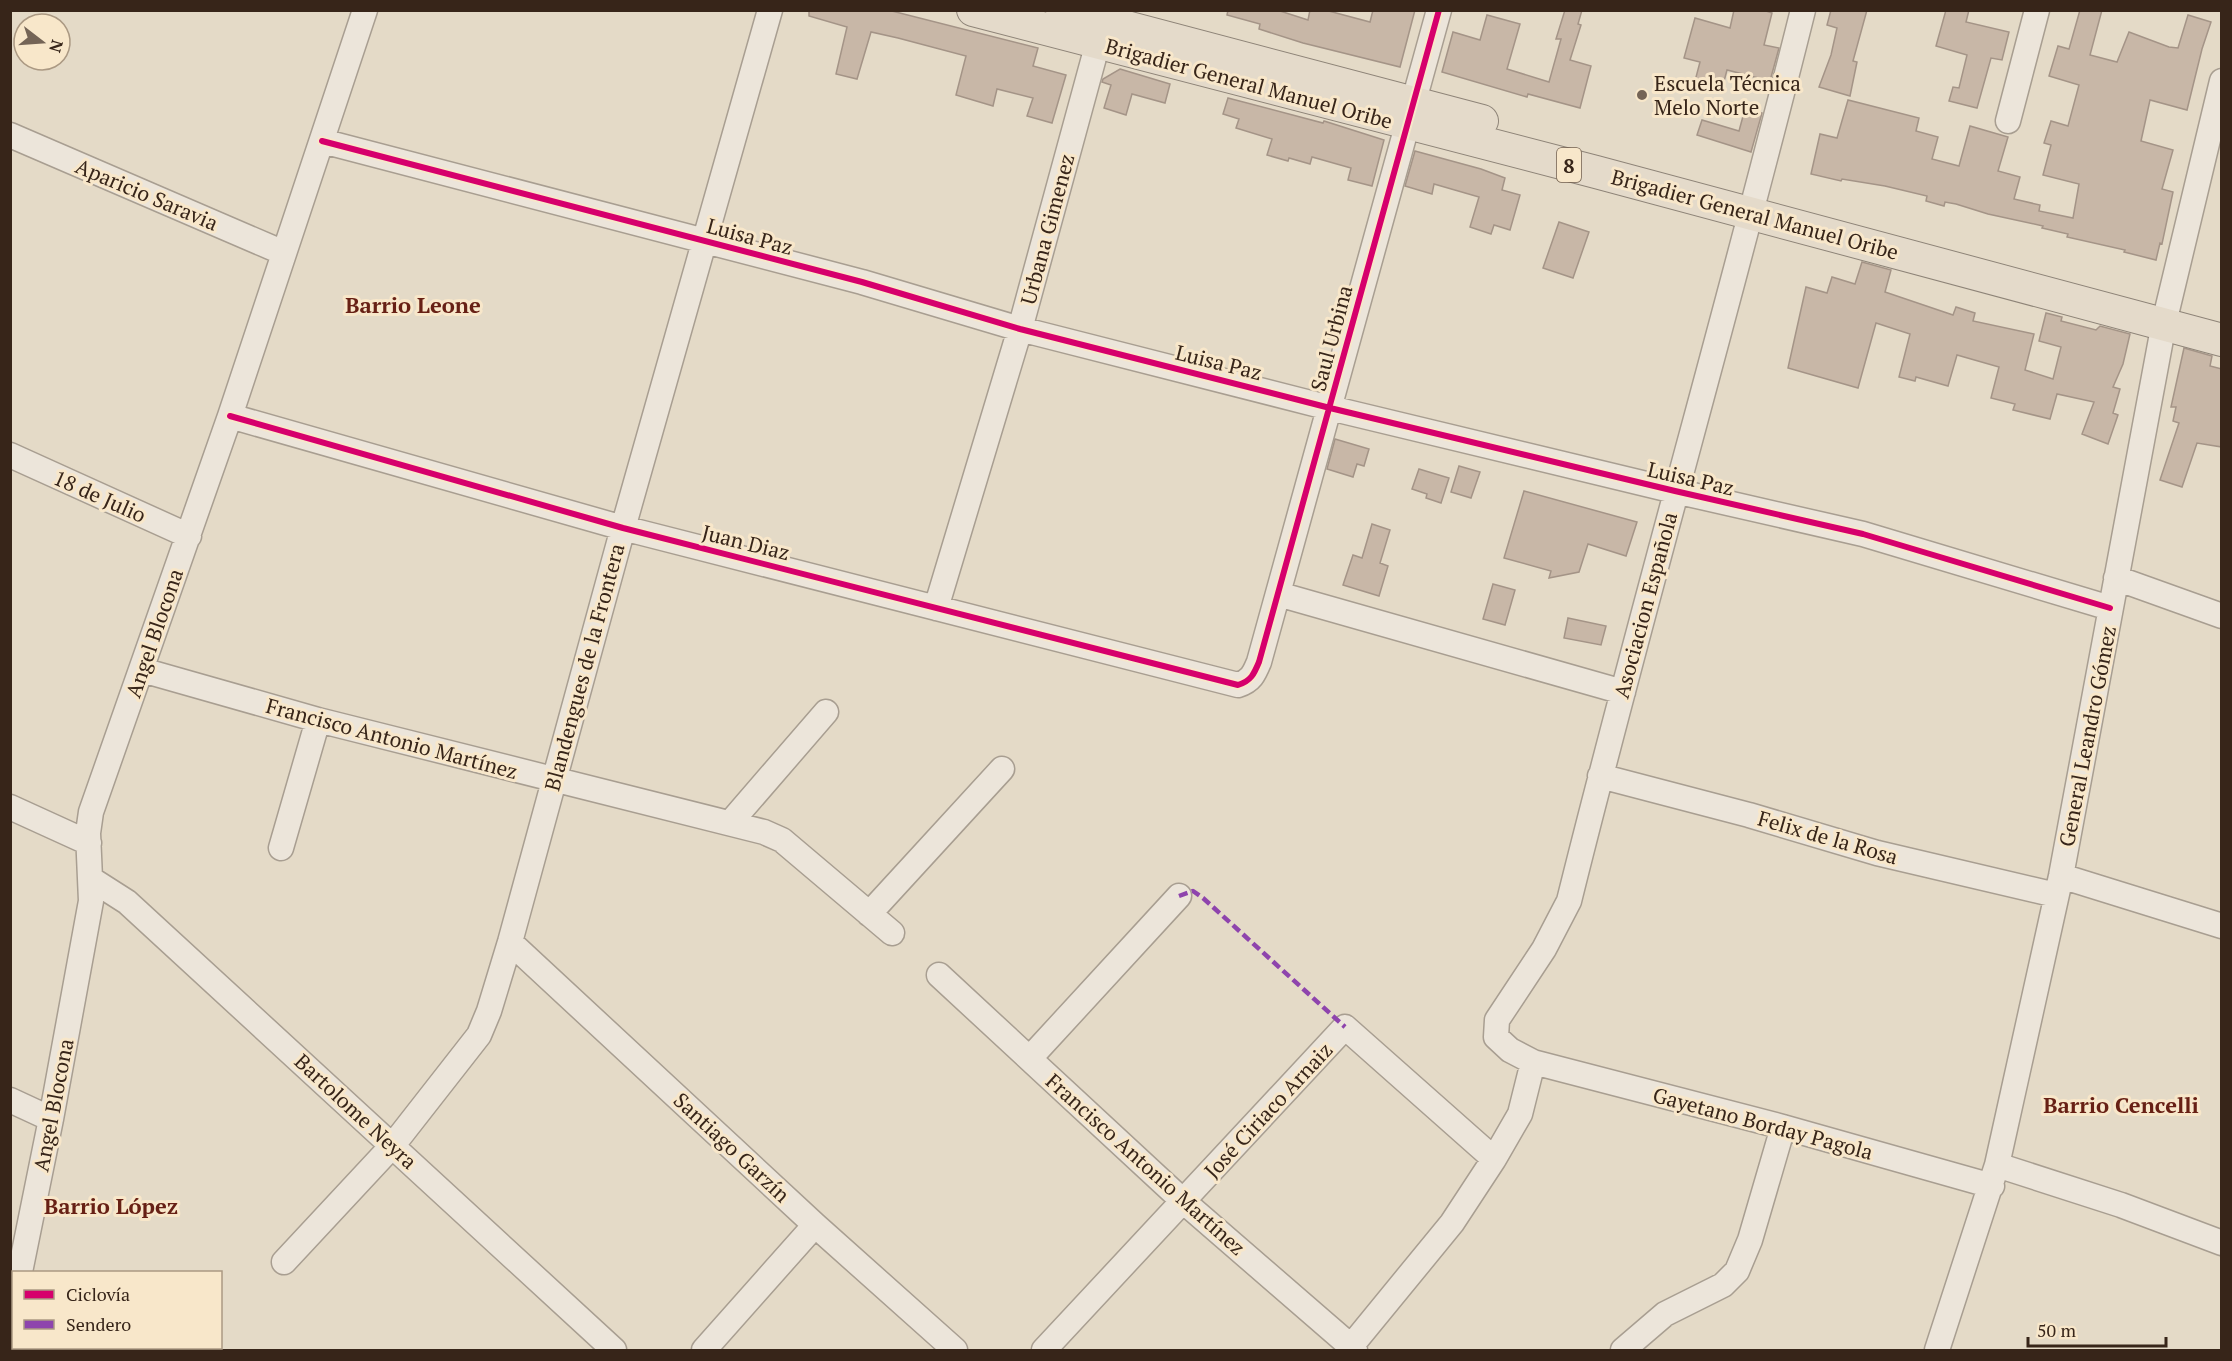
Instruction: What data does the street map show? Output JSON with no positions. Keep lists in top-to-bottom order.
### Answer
{
  "streets": {
    "main road": ["Brigadier General Manuel Oribe", "8"],
    "street": [
      "Aparicio Saravia",
      "Urbana Gimenez",
      "Luisa Paz",
      "Saul Urbina",
      "18 de Julio",
      "Juan Diaz",
      "Asociacion Española",
      "Angel Blocona",
      "Blandengues de la Frontera",
      "General Leandro Gómez",
      "Francisco Antonio Martínez",
      "Felix de la Rosa",
      "José Ciriaco Arnaiz",
      "Bartolome Neyra",
      "Gayetano Borday Pagola",
      "Santiago Garzín"
    ]
  },
  "crossings": [
    ["Brigadier General Manuel Oribe", "Urbana Gimenez"],
    ["Brigadier General Manuel Oribe", "Saul Urbina"],
    ["Brigadier General Manuel Oribe", "Asociacion Española"],
    ["Brigadier General Manuel Oribe", "General Leandro Gómez"],
    ["Aparicio Saravia", "Angel Blocona"],
    ["Urbana Gimenez", "Luisa Paz"],
    ["Urbana Gimenez", "Juan Diaz"],
    ["Luisa Paz", "Saul Urbina"],
    ["Luisa Paz", "Asociacion Española"],
    ["Luisa Paz", "Angel Blocona"],
    ["Luisa Paz", "Blandengues de la Frontera"],
    ["Luisa Paz", "General Leandro Gómez"],
    ["Saul Urbina", "Juan Diaz"],
    ["18 de Julio", "Angel Blocona"],
    ["Juan Diaz", "Angel Blocona"],
    ["Juan Diaz", "Blandengues de la Frontera"],
    ["Asociacion Española", "Felix de la Rosa"],
    ["Asociacion Española", "Gayetano Borday Pagola"],
    ["Angel Blocona", "Francisco Antonio Martínez"],
    ["Angel Blocona", "Bartolome Neyra"],
    ["Blandengues de la Frontera", "Francisco Antonio Martínez"],
    ["Blandengues de la Frontera", "Bartolome Neyra"],
    ["Blandengues de la Frontera", "Santiago Garzín"],
    ["General Leandro Gómez", "Felix de la Rosa"],
    ["General Leandro Gómez", "Gayetano Borday Pagola"],
    ["Francisco Antonio Martínez", "José Ciriaco Arnaiz"]
  ],
  "districts": ["Barrio Leone", "Barrio Cencelli", "Barrio López"],
  "places": ["Escuela Técnica Melo Norte"],
  "legend": ["Ciclovía", "Sendero"],
  "scale_bar": "50 m",
  "north": "right"
}
